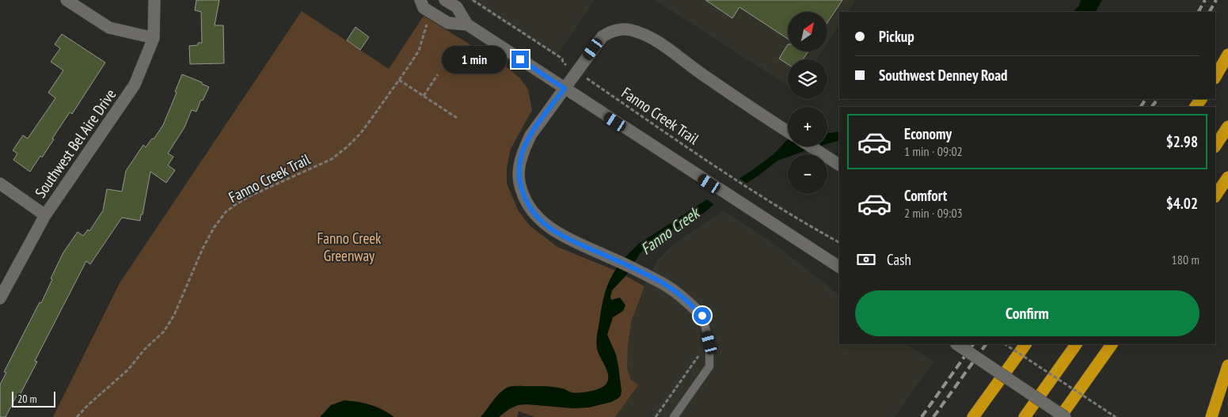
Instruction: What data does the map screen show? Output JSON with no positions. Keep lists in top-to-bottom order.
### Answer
{
  "streets": {
    "street": ["Southwest Bel Aire Drive"],
    "path": ["Fanno Creek Trail"]
  },
  "water": ["Fanno Creek"],
  "parks": ["Fanno Creek Greenway"],
  "scale_bar": "20 m",
  "north": "top right",
  "page": {
    "map_buttons": ["+", "−"],
    "banner": ["Pickup", "Southwest Denney Road"],
    "bubble": "1 min",
    "list": [
      {
        "name": "Economy",
        "note": "1 min · 09:02",
        "value": "$2.98"
      },
      {
        "name": "Comfort",
        "note": "2 min · 09:03",
        "value": "$4.02"
      }
    ],
    "pay": ["Cash", "180 m"],
    "buttons": "Confirm",
    "scale": "20 m"
  }
}
